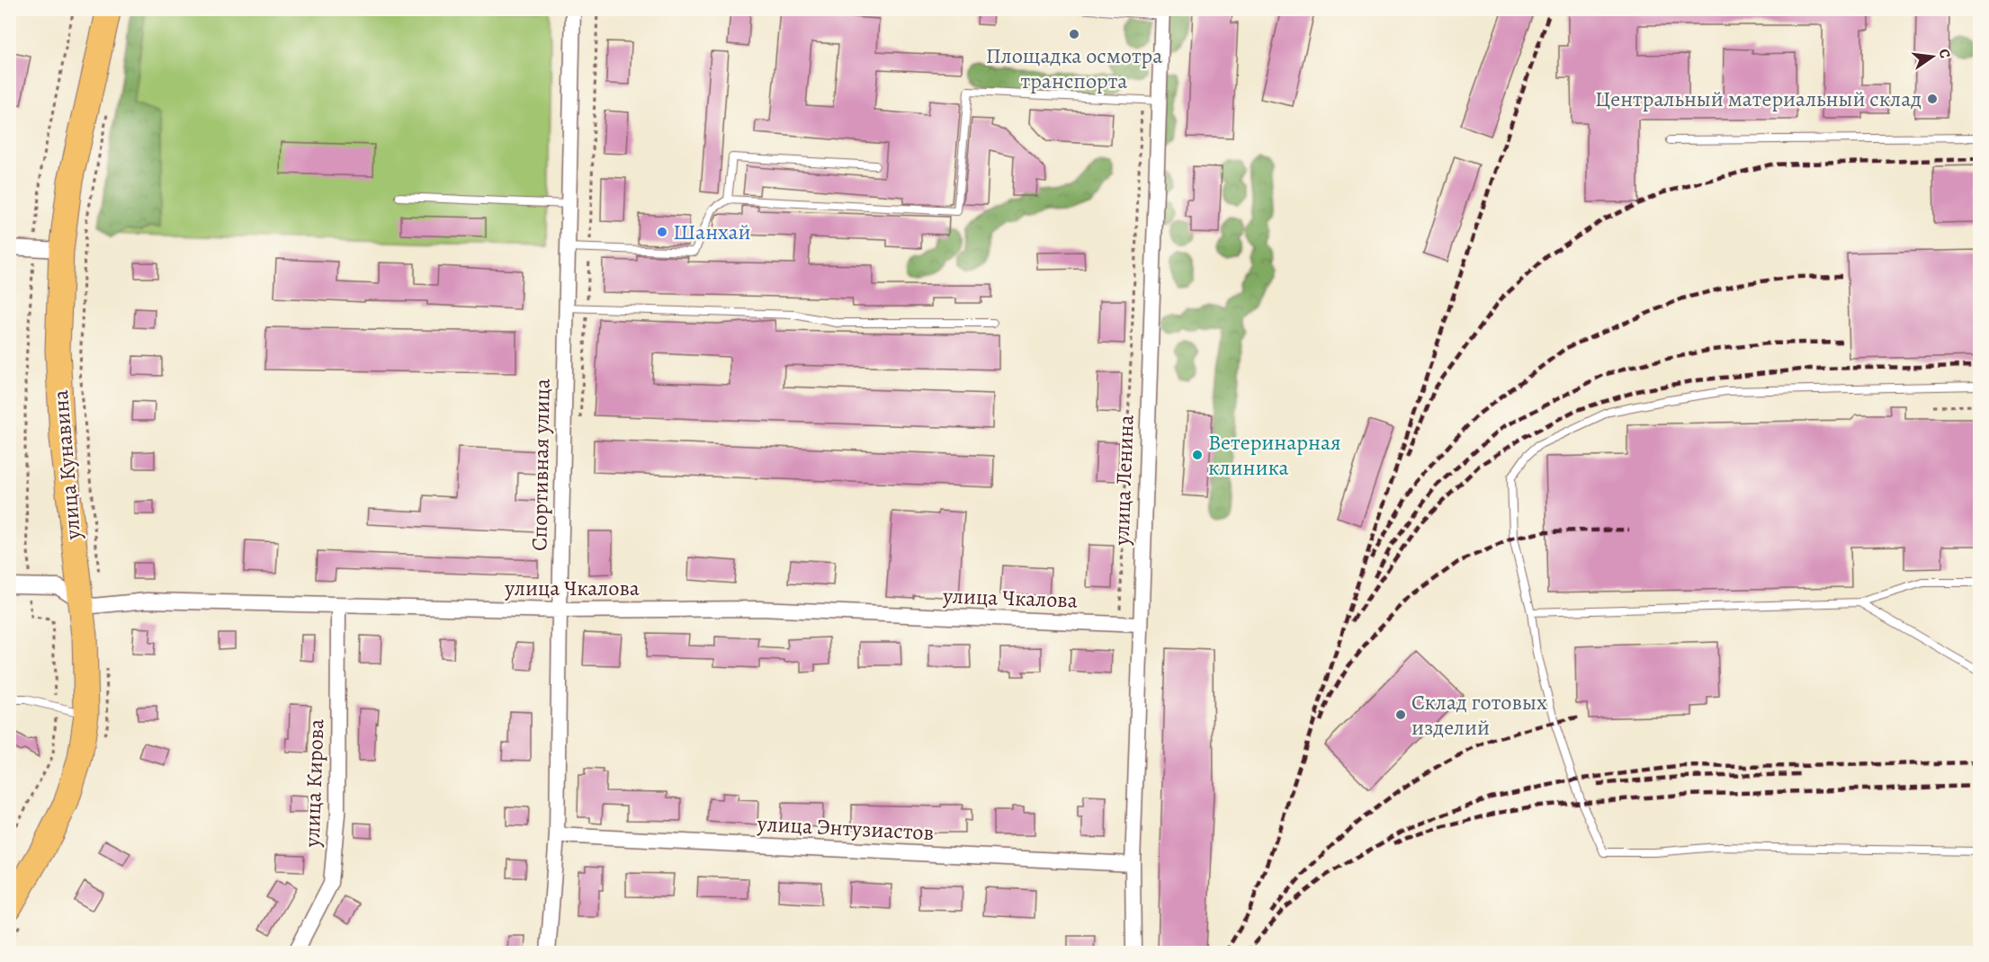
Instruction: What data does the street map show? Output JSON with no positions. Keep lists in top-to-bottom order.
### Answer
{
  "streets": {
    "main road": ["улица Кунавина"],
    "street": [
      "Спортивная улица",
      "улица Ленина",
      "улица Чкалова",
      "улица Кирова",
      "улица Энтузиастов"
    ]
  },
  "crossings": [
    ["улица Кунавина", "улица Чкалова"],
    ["Спортивная улица", "улица Чкалова"],
    ["Спортивная улица", "улица Энтузиастов"],
    ["улица Ленина", "улица Чкалова"],
    ["улица Ленина", "улица Энтузиастов"],
    ["улица Чкалова", "улица Кирова"]
  ],
  "places": [
    "Площадка осмотра транспорта",
    "Центральный материальный склад",
    "Шанхай",
    "Ветеринарная клиника",
    "Склад готовых изделий"
  ],
  "north": "right"
}
